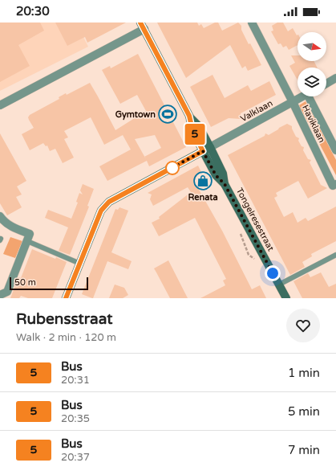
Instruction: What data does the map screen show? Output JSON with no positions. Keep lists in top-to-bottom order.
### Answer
{
  "streets": {
    "street": ["Valklaan", "Haviklaan", "Tongelresestraat"]
  },
  "crossings": [
    ["Valklaan", "Haviklaan"],
    ["Valklaan", "Tongelresestraat"]
  ],
  "places": {
    "sports": ["Gymtown"],
    "shop": ["Renata"]
  },
  "lines": ["bus line 5"],
  "scale_bar": "50 m",
  "north": "right",
  "page": {
    "status": "20:30",
    "on_map": "5",
    "scale": "50 m",
    "heading": ["Rubensstraat", "Walk · 2 min · 120 m"],
    "list": [
      {
        "mark": "5",
        "name": "Bus",
        "note": "20:31",
        "value": "1 min"
      },
      {
        "mark": "5",
        "name": "Bus",
        "note": "20:35",
        "value": "5 min"
      },
      {
        "mark": "5",
        "name": "Bus",
        "note": "20:37",
        "value": "7 min"
      }
    ]
  }
}
